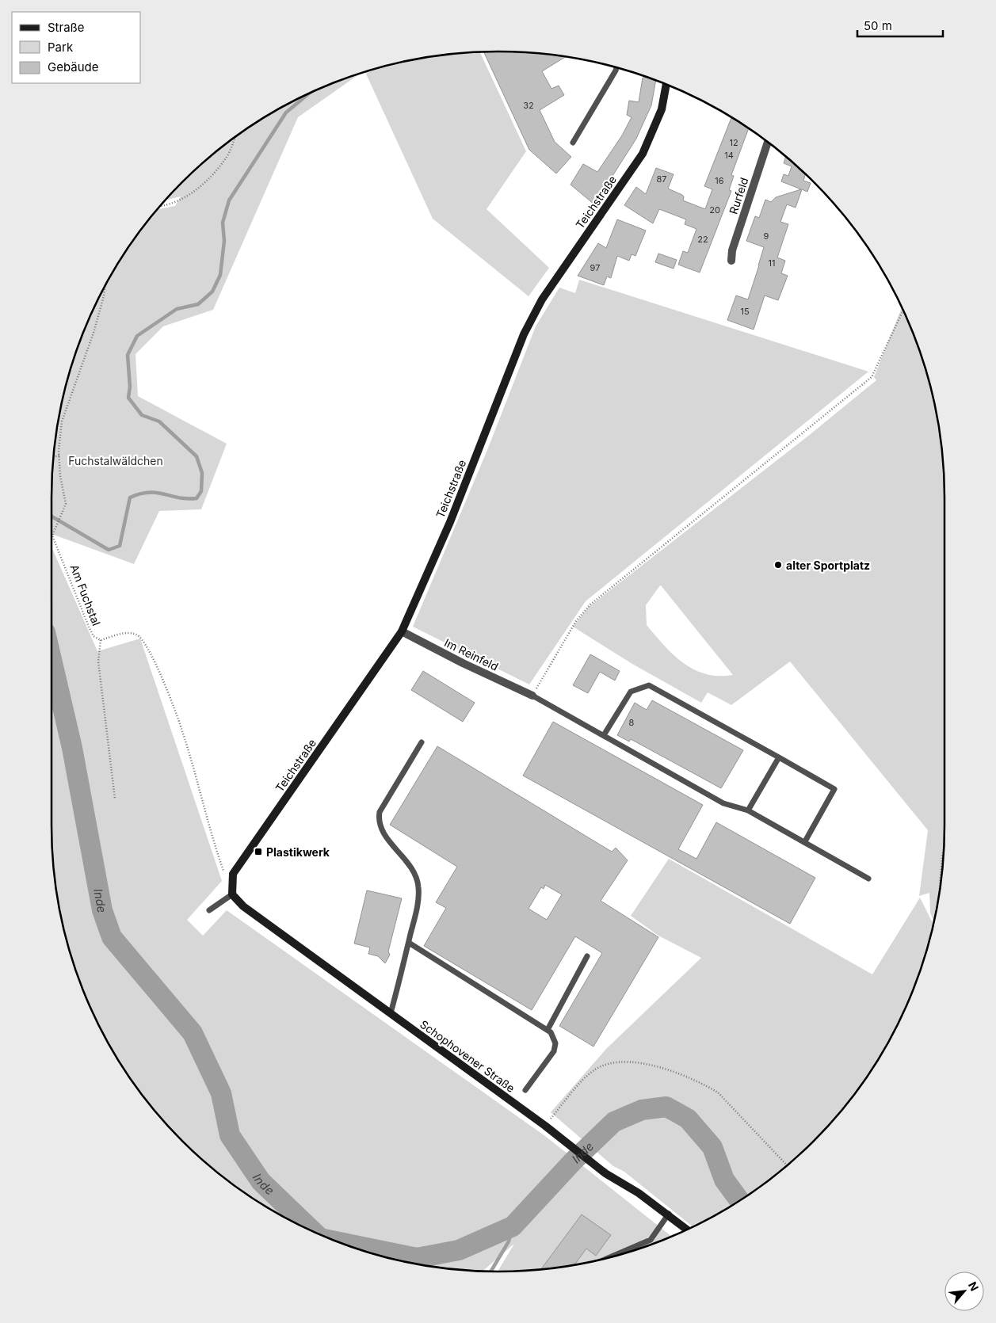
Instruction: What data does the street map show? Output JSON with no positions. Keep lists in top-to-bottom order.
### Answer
{
  "streets": {
    "main road": ["Teichstraße", "Schophovener Straße"],
    "street": ["Rurfeld", "Im Reinfeld"],
    "path": ["Am Fuchstal"]
  },
  "crossings": [
    ["Teichstraße", "Im Reinfeld"],
    ["Teichstraße", "Schophovener Straße"]
  ],
  "water": ["Inde"],
  "parks": ["Fuchstalwäldchen"],
  "places": {
    "other": ["alter Sportplatz"],
    "transit": ["Plastikwerk"]
  },
  "house_numbers": [
    "32",
    "12",
    "14",
    "87",
    "16",
    "20",
    "9",
    "22",
    "11",
    "97",
    "15",
    "8"
  ],
  "legend": ["Straße", "Park", "Gebäude"],
  "scale_bar": "50 m",
  "north": "top right"
}
